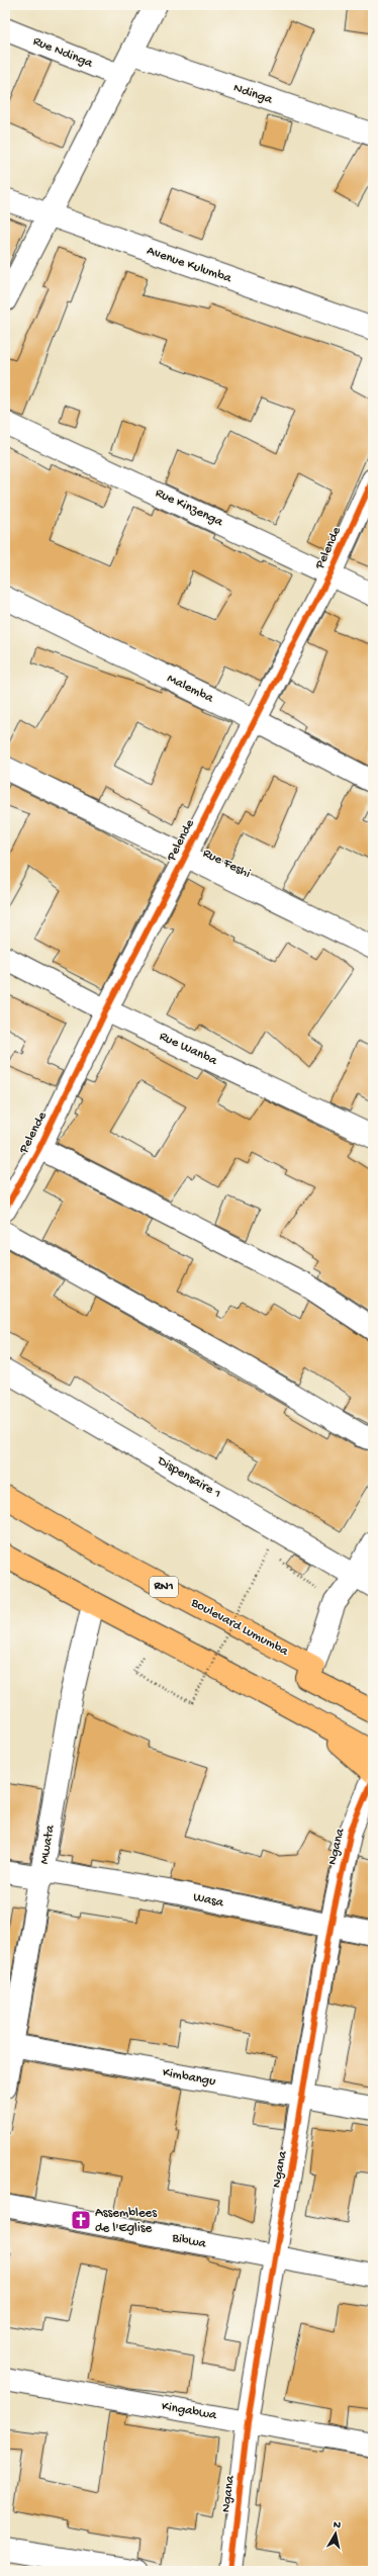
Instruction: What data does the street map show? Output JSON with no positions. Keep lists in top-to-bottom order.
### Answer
{
  "streets": {
    "highway": ["RN1", "Boulevard Lumumba"],
    "street": [
      "Rue Ndinga",
      "Ndinga",
      "Avenue Kulumba",
      "Rue Kinzenga",
      "Pelende",
      "Malemba",
      "Rue Feshi",
      "Rue Wanba",
      "Dispensaire 1",
      "Mwata",
      "Ngana",
      "Wasa",
      "Kimbangu",
      "Bibwa",
      "Kingabwa"
    ]
  },
  "crossings": [
    ["Rue Kinzenga", "Pelende"],
    ["Pelende", "Malemba"],
    ["Pelende", "Rue Feshi"],
    ["Pelende", "Rue Wanba"],
    ["Mwata", "Wasa"],
    ["Mwata", "Kimbangu"],
    ["Ngana", "Wasa"],
    ["Ngana", "Kimbangu"],
    ["Ngana", "Bibwa"],
    ["Ngana", "Kingabwa"]
  ],
  "places": {
    "church": ["Assemblees de l'Eglise"]
  },
  "north": "top"
}
